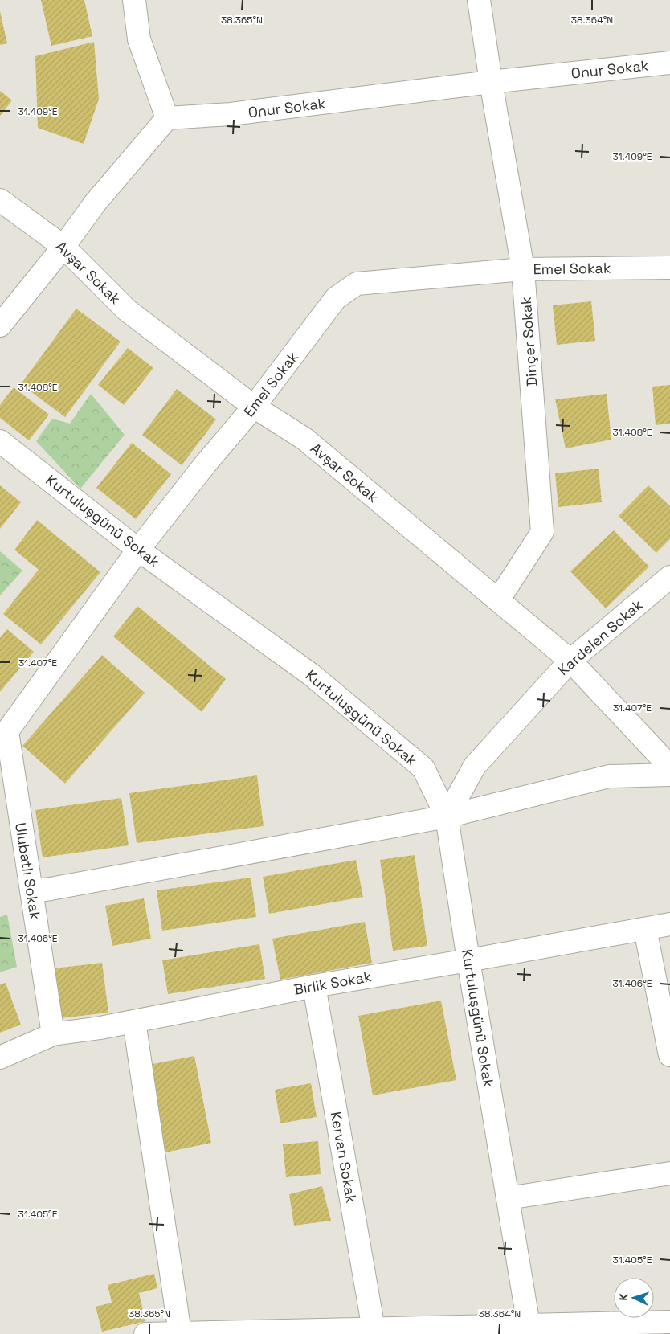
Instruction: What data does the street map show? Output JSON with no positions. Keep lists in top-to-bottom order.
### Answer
{
  "streets": {
    "street": [
      "Onur Sokak",
      "Emel Sokak",
      "Avşar Sokak",
      "Dinçer Sokak",
      "Kurtuluşgünü Sokak",
      "Kardelen Sokak",
      "Ulubatlı Sokak",
      "Birlik Sokak",
      "Kervan Sokak"
    ]
  },
  "crossings": [
    ["Onur Sokak", "Dinçer Sokak"],
    ["Emel Sokak", "Avşar Sokak"],
    ["Emel Sokak", "Dinçer Sokak"],
    ["Emel Sokak", "Kurtuluşgünü Sokak"],
    ["Emel Sokak", "Ulubatlı Sokak"],
    ["Avşar Sokak", "Dinçer Sokak"],
    ["Avşar Sokak", "Kardelen Sokak"],
    ["Kurtuluşgünü Sokak", "Kardelen Sokak"],
    ["Kurtuluşgünü Sokak", "Birlik Sokak"],
    ["Ulubatlı Sokak", "Birlik Sokak"],
    ["Birlik Sokak", "Kervan Sokak"]
  ],
  "north": "left",
  "coordinates": [
    "38.365°N",
    "38.364°N",
    "31.409°E",
    "31.408°E",
    "31.407°E",
    "31.406°E",
    "31.405°E"
  ]
}
